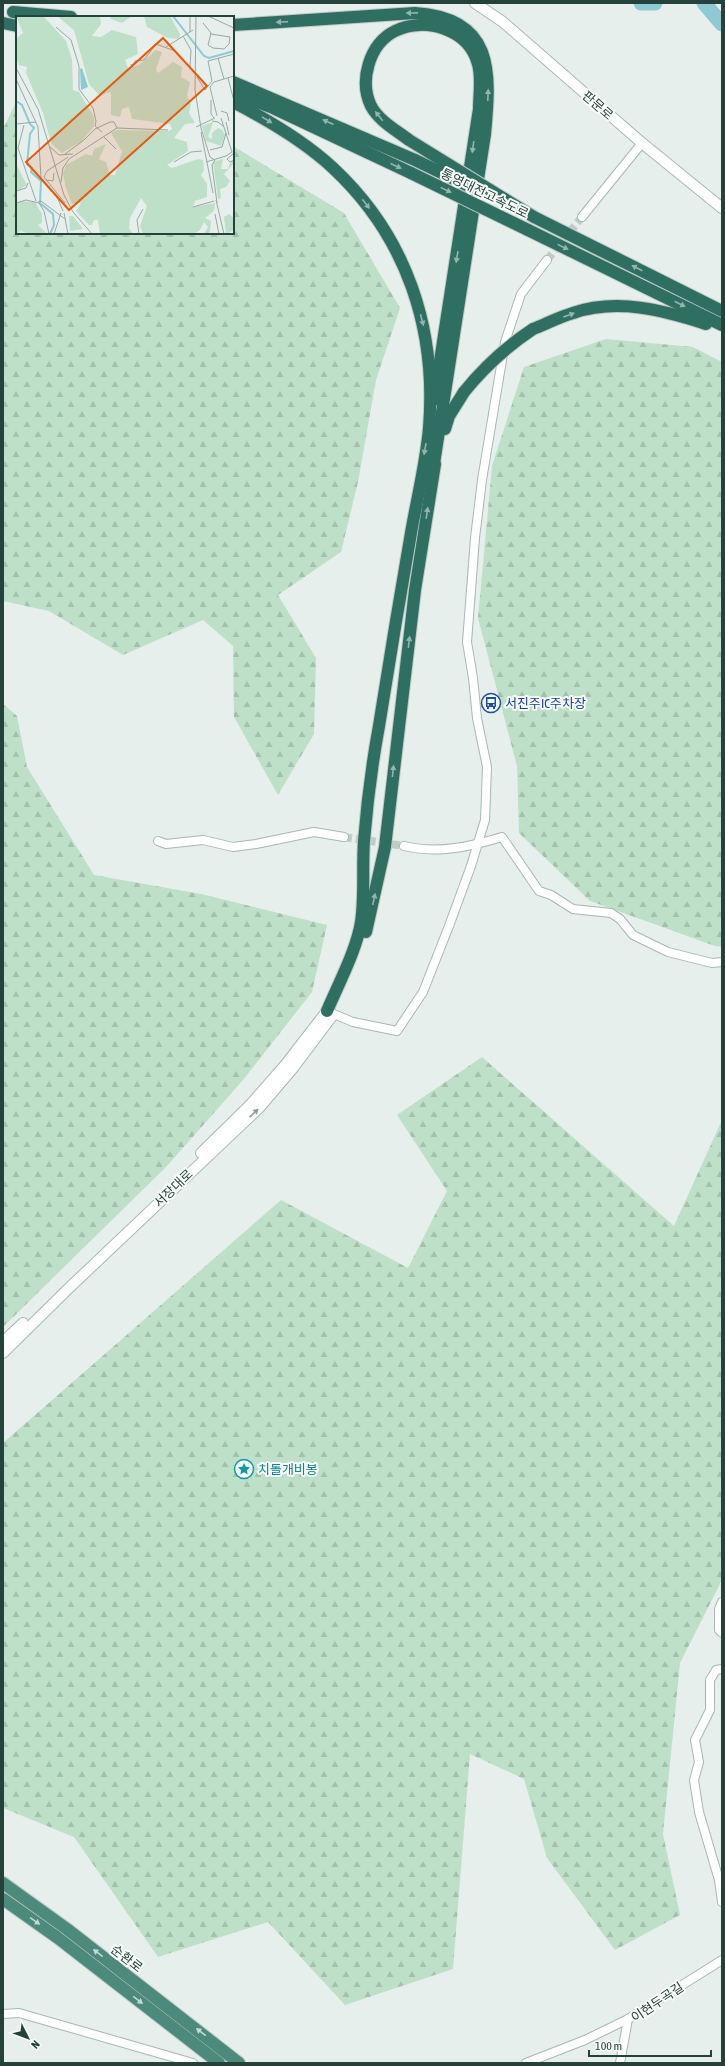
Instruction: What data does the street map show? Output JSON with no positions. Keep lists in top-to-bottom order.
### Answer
{
  "streets": {
    "highway": ["통영대전고속도로", "순환로"],
    "street": ["판문로", "서장대로", "이현두곡길"]
  },
  "places": {
    "bus stop": ["서진주IC주차장"],
    "place": ["치돌개비봉"]
  },
  "scale_bar": "100 m",
  "north": "bottom right"
}
